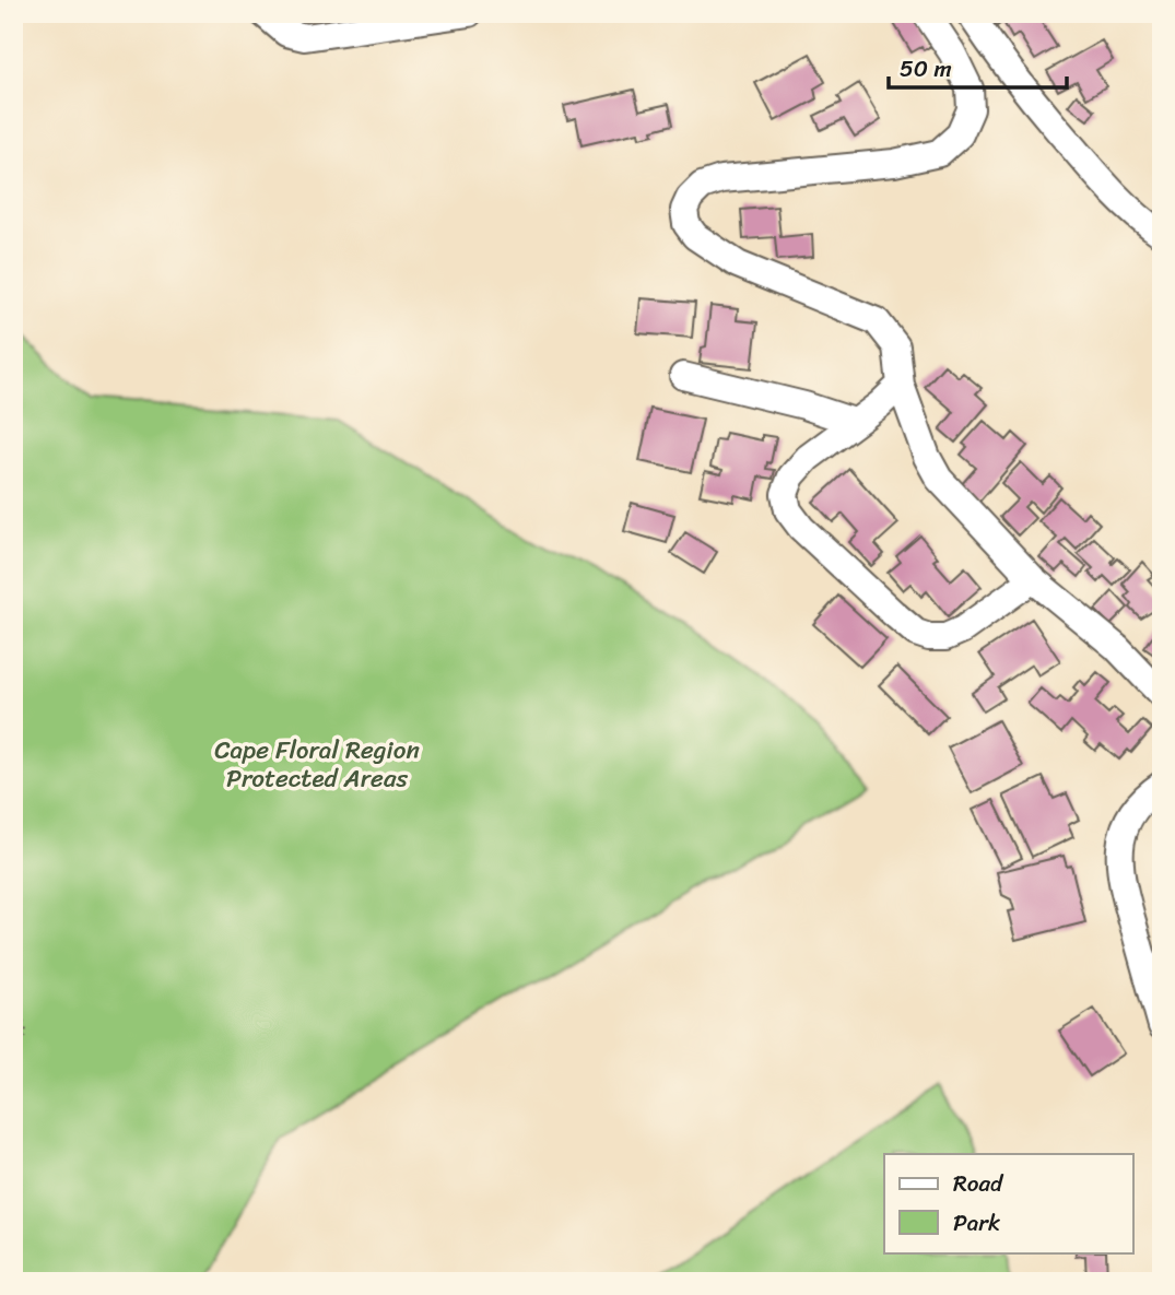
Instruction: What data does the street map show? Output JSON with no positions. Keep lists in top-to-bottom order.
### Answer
{
  "parks": ["Cape Floral Region Protected Areas"],
  "legend": ["Road", "Park"],
  "scale_bar": "50 m"
}
